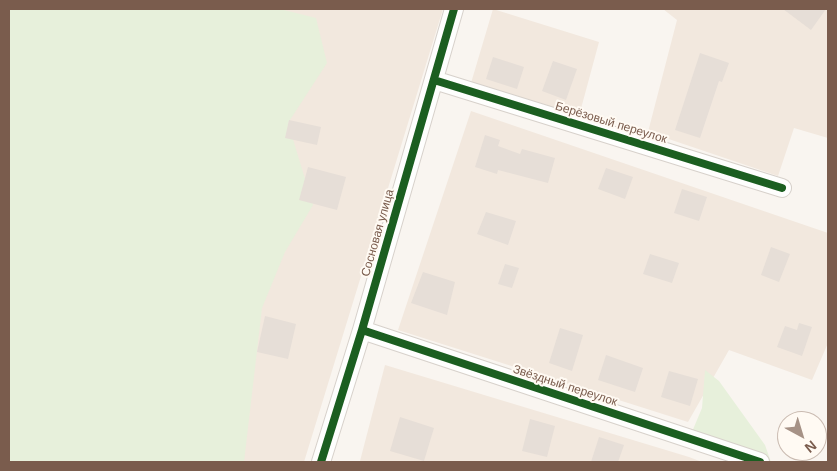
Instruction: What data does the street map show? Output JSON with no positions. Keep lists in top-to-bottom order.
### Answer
{
  "streets": {
    "street": ["Берёзовый переулок", "Сосновая улица", "Звёздный переулок"]
  },
  "crossings": [
    ["Берёзовый переулок", "Сосновая улица"],
    ["Сосновая улица", "Звёздный переулок"]
  ],
  "north": "bottom right"
}
